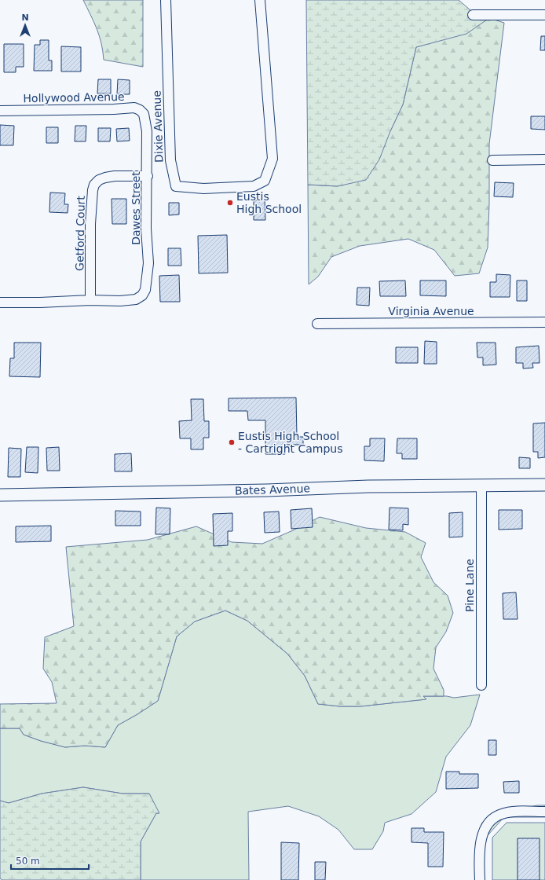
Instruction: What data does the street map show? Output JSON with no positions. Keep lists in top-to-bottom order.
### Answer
{
  "streets": {
    "street": [
      "Hollywood Avenue",
      "Dixie Avenue",
      "Dawes Street",
      "Getford Court",
      "Virginia Avenue",
      "Bates Avenue",
      "Pine Lane"
    ]
  },
  "crossings": [
    ["Hollywood Avenue", "Dawes Street"],
    ["Dawes Street", "Getford Court"],
    ["Bates Avenue", "Pine Lane"]
  ],
  "places": ["Eustis High School", "Eustis High School - Cartright Campus"],
  "scale_bar": "50 m",
  "north": "top"
}
